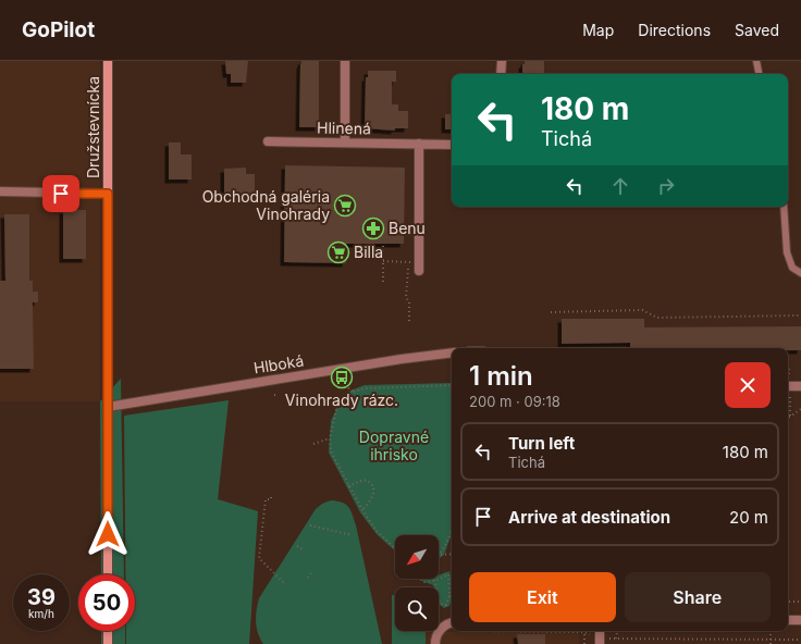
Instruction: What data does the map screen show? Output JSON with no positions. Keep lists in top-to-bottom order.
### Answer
{
  "streets": {
    "main road": ["Družstevnícka"],
    "street": ["Hlinená", "Hlboká"]
  },
  "crossings": [
    ["Družstevnícka", "Hlboká"]
  ],
  "parks": ["Dopravné ihrisko"],
  "places": {
    "supermarket": ["Obchodná galéria Vinohrady", "Billa"],
    "pharmacy": ["Benu"],
    "bus stop": ["Vinohrady rázc."]
  },
  "north": "bottom left",
  "page": {
    "header": "GoPilot",
    "nav": ["Map", "Directions", "Saved"],
    "turn": ["180 m", "Tichá"],
    "heading": ["1 min", "200 m · 09:18"],
    "list": [
      {
        "name": "Turn left",
        "note": "Tichá",
        "value": "180 m"
      },
      {
        "name": "Arrive at destination",
        "value": "20 m"
      }
    ],
    "buttons": ["Exit", "Share"],
    "speed": "39 km/h",
    "limit": "50"
  }
}
